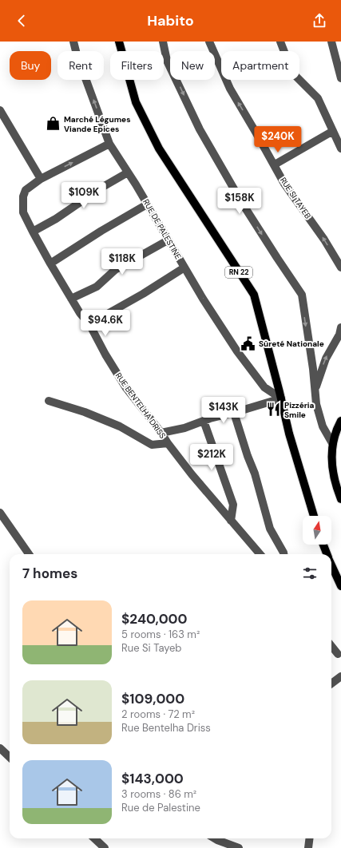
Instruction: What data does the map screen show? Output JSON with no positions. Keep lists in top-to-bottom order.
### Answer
{
  "streets": {
    "main road": ["RN 22"],
    "street": ["RUE SI TAYEB", "RUE DE PALESTINE", "RUE BENTELHA DRISS"]
  },
  "crossings": [
    ["RUE DE PALESTINE", "RN 22"],
    ["RUE DE PALESTINE", "RUE BENTELHA DRISS"]
  ],
  "places": {
    "shop": ["Marché Légumes Viande Epices"],
    "public building": ["Sûreté Nationale"],
    "restaurant": ["Pizzéria Smile"]
  },
  "north": "top",
  "page": {
    "header": "Habito",
    "chip": [
      "Buy",
      "Rent",
      "Filters",
      "New",
      "Apartment"
    ],
    "price": [
      "$240K",
      "$109K",
      "$158K",
      "$118K",
      "$94.6K",
      "$143K",
      "$212K"
    ],
    "heading": "7 homes",
    "list": [
      {
        "name": "$240,000",
        "note": "5 rooms · 163 m² · Rue Si Tayeb"
      },
      {
        "name": "$109,000",
        "note": "2 rooms · 72 m² · Rue Bentelha Driss"
      },
      {
        "name": "$143,000",
        "note": "3 rooms · 86 m² · Rue de Palestine"
      }
    ]
  }
}
